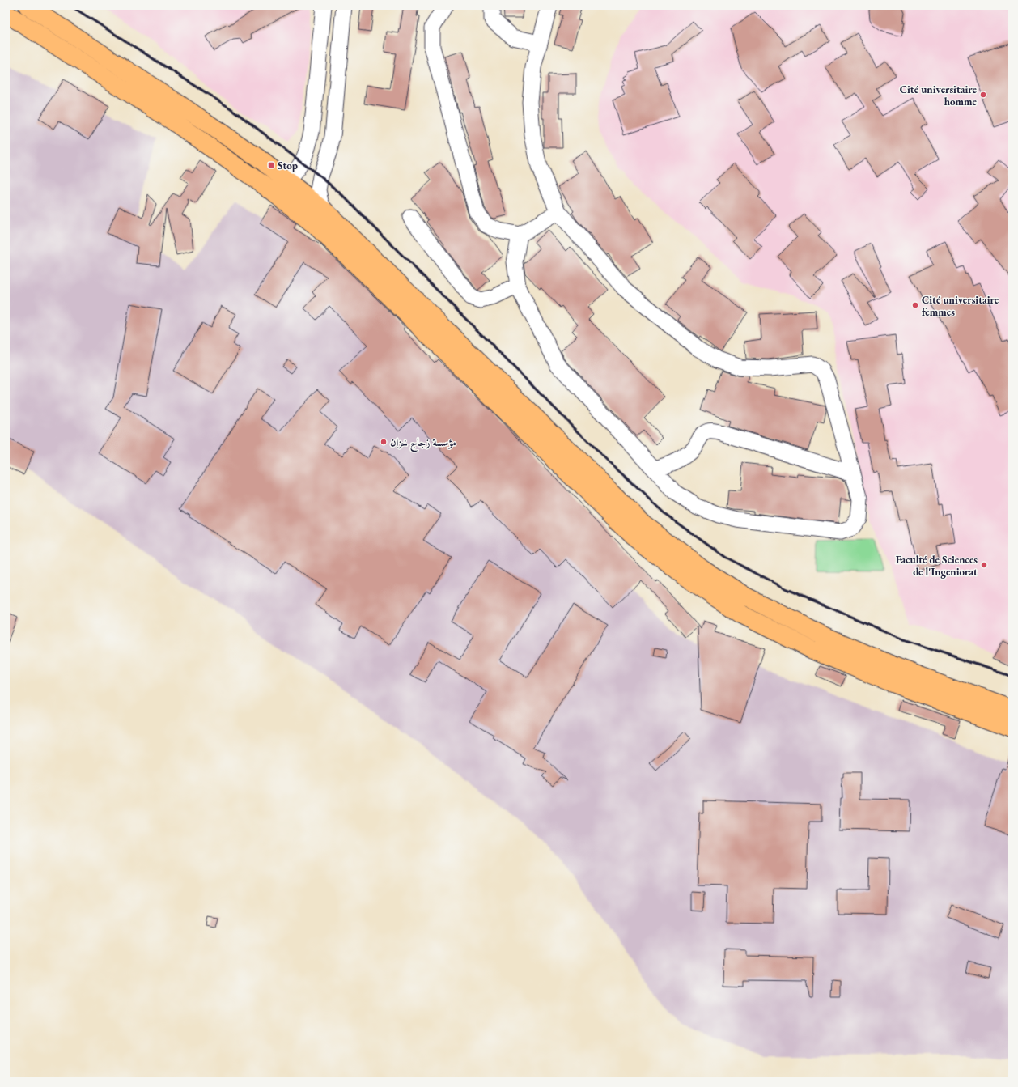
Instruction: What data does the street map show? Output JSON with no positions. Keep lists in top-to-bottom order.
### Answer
{
  "places": {
    "other": [
      "Cité universitaire homme",
      "Cité universitaire femmes",
      "مؤسسة زجاج خزان",
      "Faculté de Sciences de l'Ingeniorat"
    ],
    "transit": ["Stop"]
  }
}
